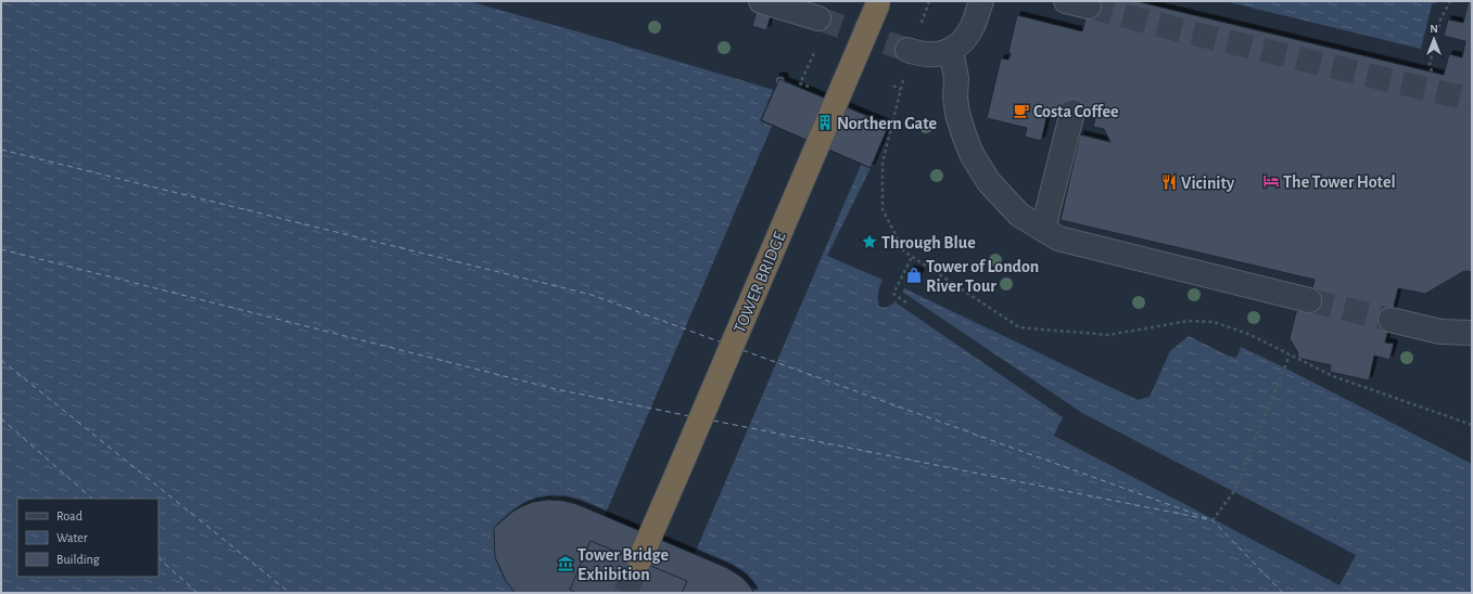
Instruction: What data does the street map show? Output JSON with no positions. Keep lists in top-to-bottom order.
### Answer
{
  "streets": {
    "highway": ["TOWER BRIDGE"]
  },
  "places": {
    "cafe": ["Costa Coffee"],
    "building": ["Northern Gate"],
    "hotel": ["The Tower Hotel"],
    "restaurant": ["Vicinity"],
    "place": ["Through Blue"],
    "shop": ["Tower of London River Tour"],
    "museum": ["Tower Bridge Exhibition"]
  },
  "legend": ["Road", "Water", "Building"],
  "north": "top"
}
